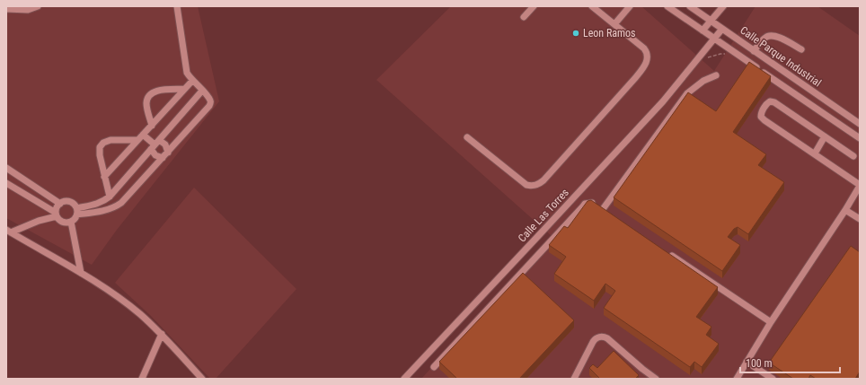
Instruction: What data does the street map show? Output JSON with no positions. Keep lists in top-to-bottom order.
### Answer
{
  "streets": {
    "street": ["Calle Parque Industrial", "Calle Las Torres"]
  },
  "crossings": [
    ["Calle Parque Industrial", "Calle Las Torres"]
  ],
  "places": ["Leon Ramos"],
  "scale_bar": "100 m"
}
